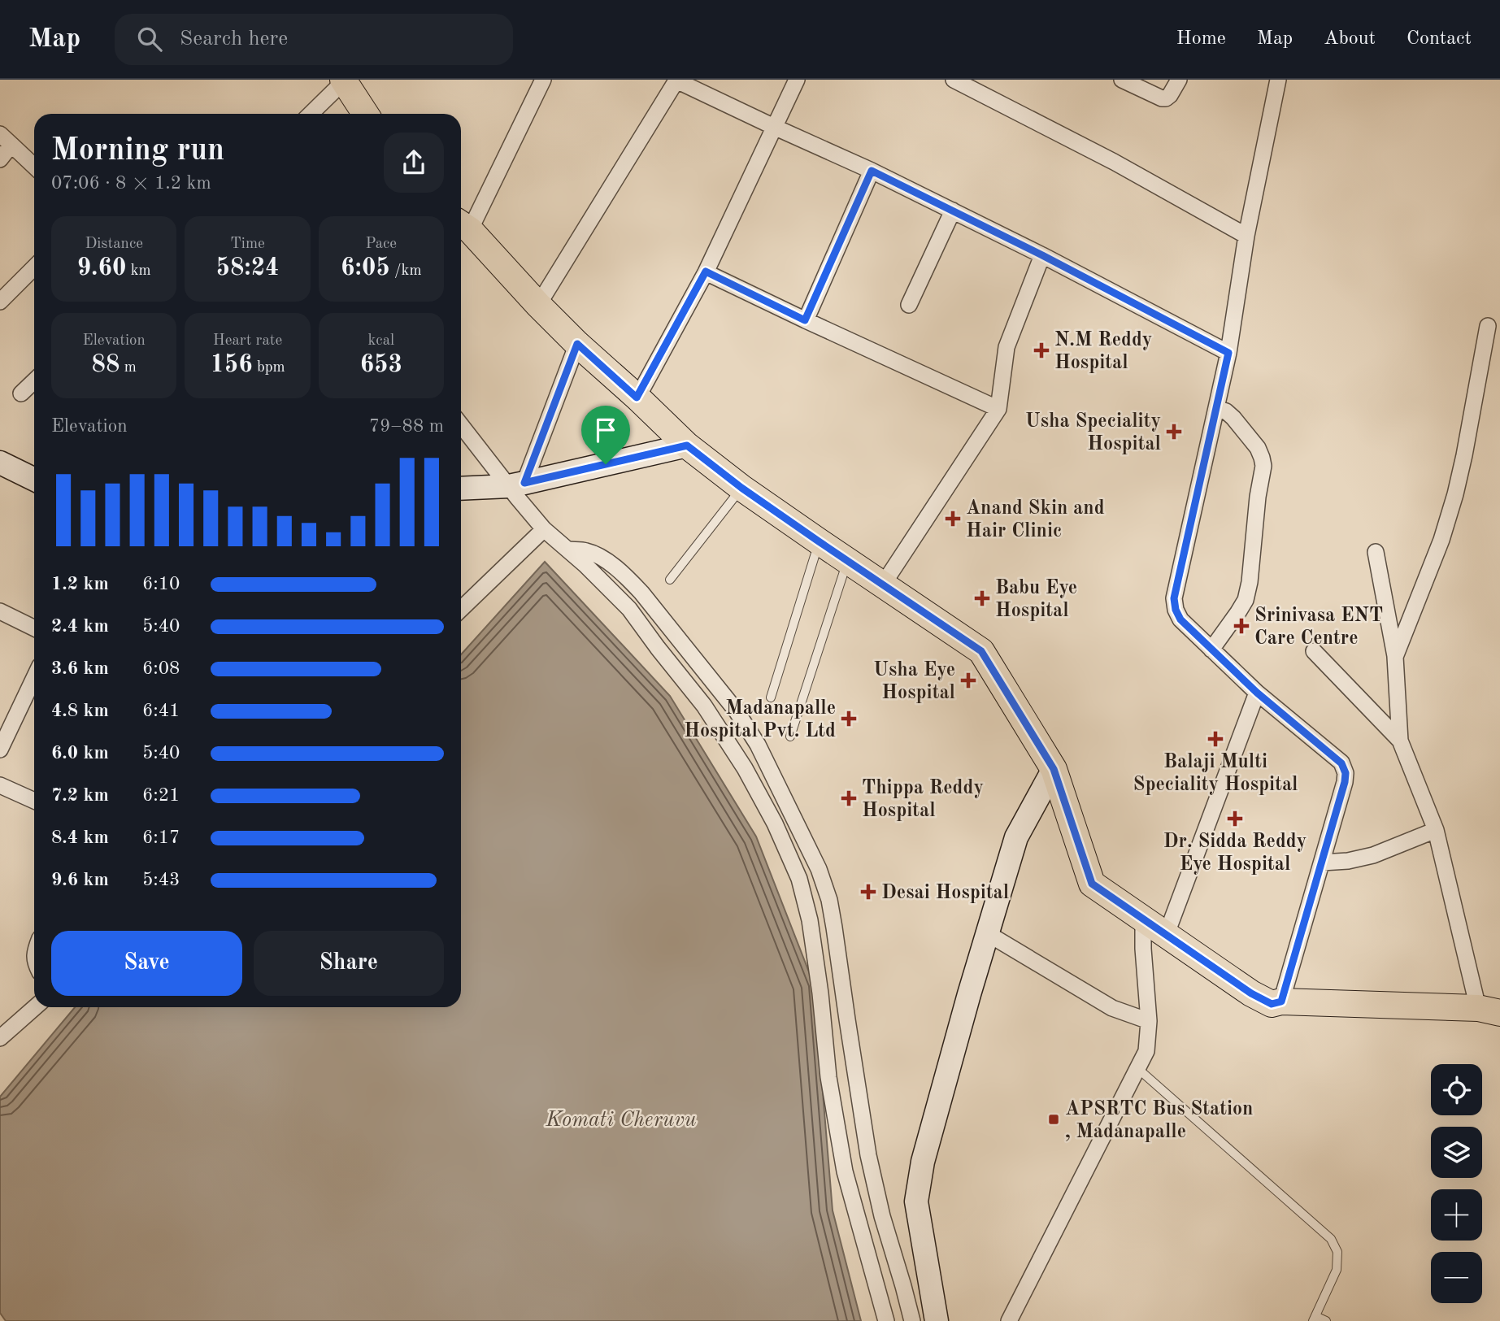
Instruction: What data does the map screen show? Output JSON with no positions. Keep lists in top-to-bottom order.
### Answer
{
  "water": ["Komati Cheruvu"],
  "places": {
    "health": [
      "N.M Reddy Hospital",
      "Usha Speciality Hospital",
      "Anand Skin and Hair Clinic",
      "Babu Eye Hospital",
      "Srinivasa ENT Care Centre",
      "Usha Eye Hospital",
      "Madanapalle Hospital Pvt. Ltd",
      "Balaji Multi Speciality Hospital",
      "Thippa Reddy Hospital",
      "Dr. Sidda Reddy Eye Hospital",
      "Desai Hospital"
    ],
    "transit": ["APSRTC Bus Station , Madanapalle"]
  },
  "page": {
    "header": "Map",
    "search": "Search here",
    "nav": [
      "Home",
      "Map",
      "About",
      "Contact"
    ],
    "heading": ["Morning run", "07:06 · 8 × 1.2 km"],
    "stats": [
      ["Distance", "9.60 km"],
      ["Time", "58:24"],
      ["Pace", "6:05 /km"],
      ["Elevation", "88 m"],
      ["Heart rate", "156 bpm"],
      ["kcal", "653"]
    ],
    "chart": ["Elevation", "79–88 m"],
    "list": [
      {
        "name": "1.2 km",
        "note": "6:10"
      },
      {
        "name": "2.4 km",
        "note": "5:40"
      },
      {
        "name": "3.6 km",
        "note": "6:08"
      },
      {
        "name": "4.8 km",
        "note": "6:41"
      },
      {
        "name": "6.0 km",
        "note": "5:40"
      },
      {
        "name": "7.2 km",
        "note": "6:21"
      },
      {
        "name": "8.4 km",
        "note": "6:17"
      },
      {
        "name": "9.6 km",
        "note": "5:43"
      }
    ],
    "buttons": ["Save", "Share"],
    "map_buttons": ["+", "−"]
  }
}
